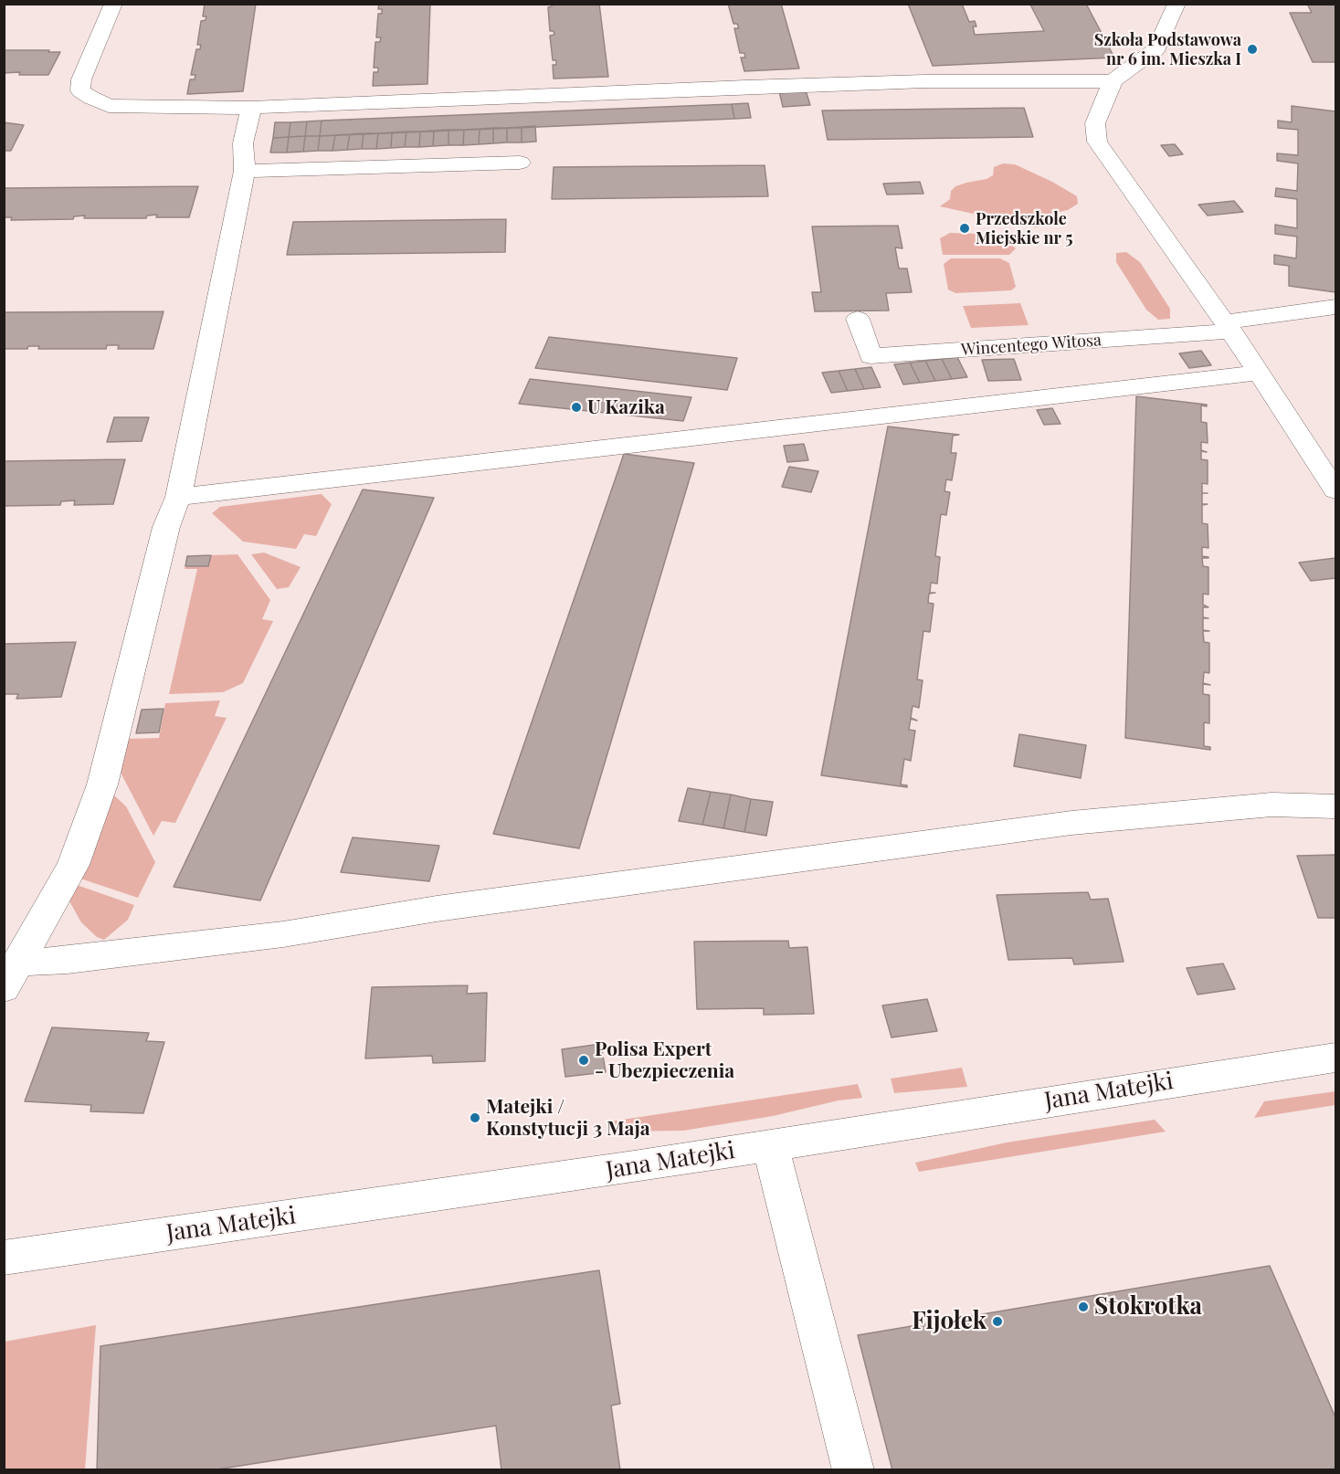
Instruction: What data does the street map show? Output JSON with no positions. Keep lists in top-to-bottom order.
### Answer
{
  "streets": {
    "street": ["Wincentego Witosa", "Jana Matejki"]
  },
  "places": [
    "Szkoła Podstawowa nr 6 im. Mieszka I",
    "Przedszkole Miejskie nr 5",
    "U Kazika",
    "Polisa Expert - Ubezpieczenia",
    "Matejki / Konstytucji 3 Maja",
    "Stokrotka",
    "Fijołek"
  ]
}
